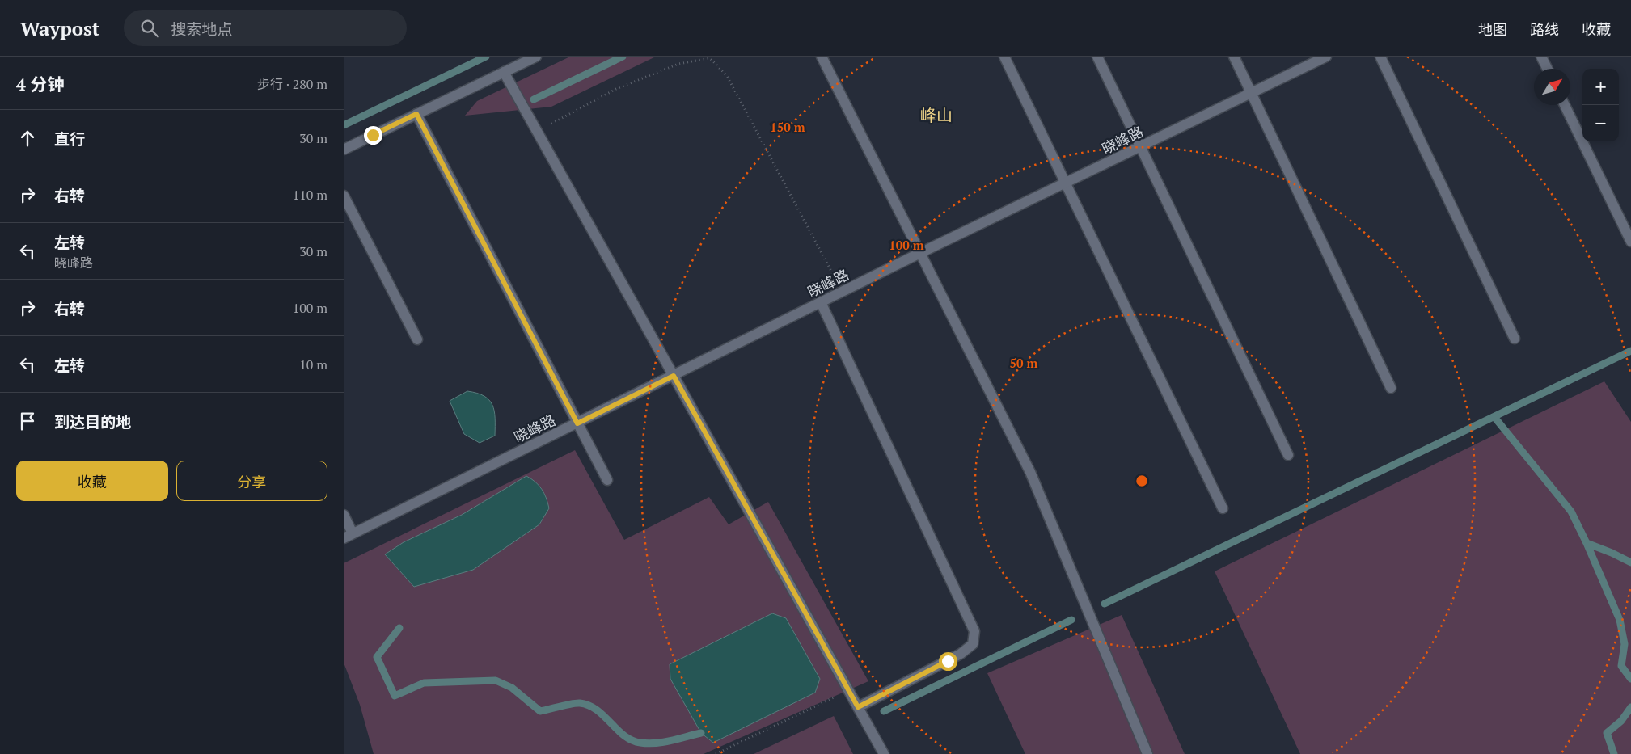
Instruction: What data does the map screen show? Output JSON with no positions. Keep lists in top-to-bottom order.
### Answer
{
  "streets": {
    "street": ["晓峰路"]
  },
  "districts": ["峰山"],
  "north": "top right",
  "page": {
    "header": "Waypost",
    "search": "搜索地点",
    "nav": ["地图", "路线", "收藏"],
    "heading": ["4 分钟", "步行 · 280 m"],
    "map_buttons": ["+", "−"],
    "list": [
      ["直行", "30 m"],
      ["右转", "110 m"],
      ["左转", "晓峰路", "30 m"],
      ["右转", "100 m"],
      ["左转", "10 m"],
      "到达目的地"
    ],
    "buttons": ["收藏", "分享"]
  },
  "rings": ["150 m", "100 m", "50 m"]
}
